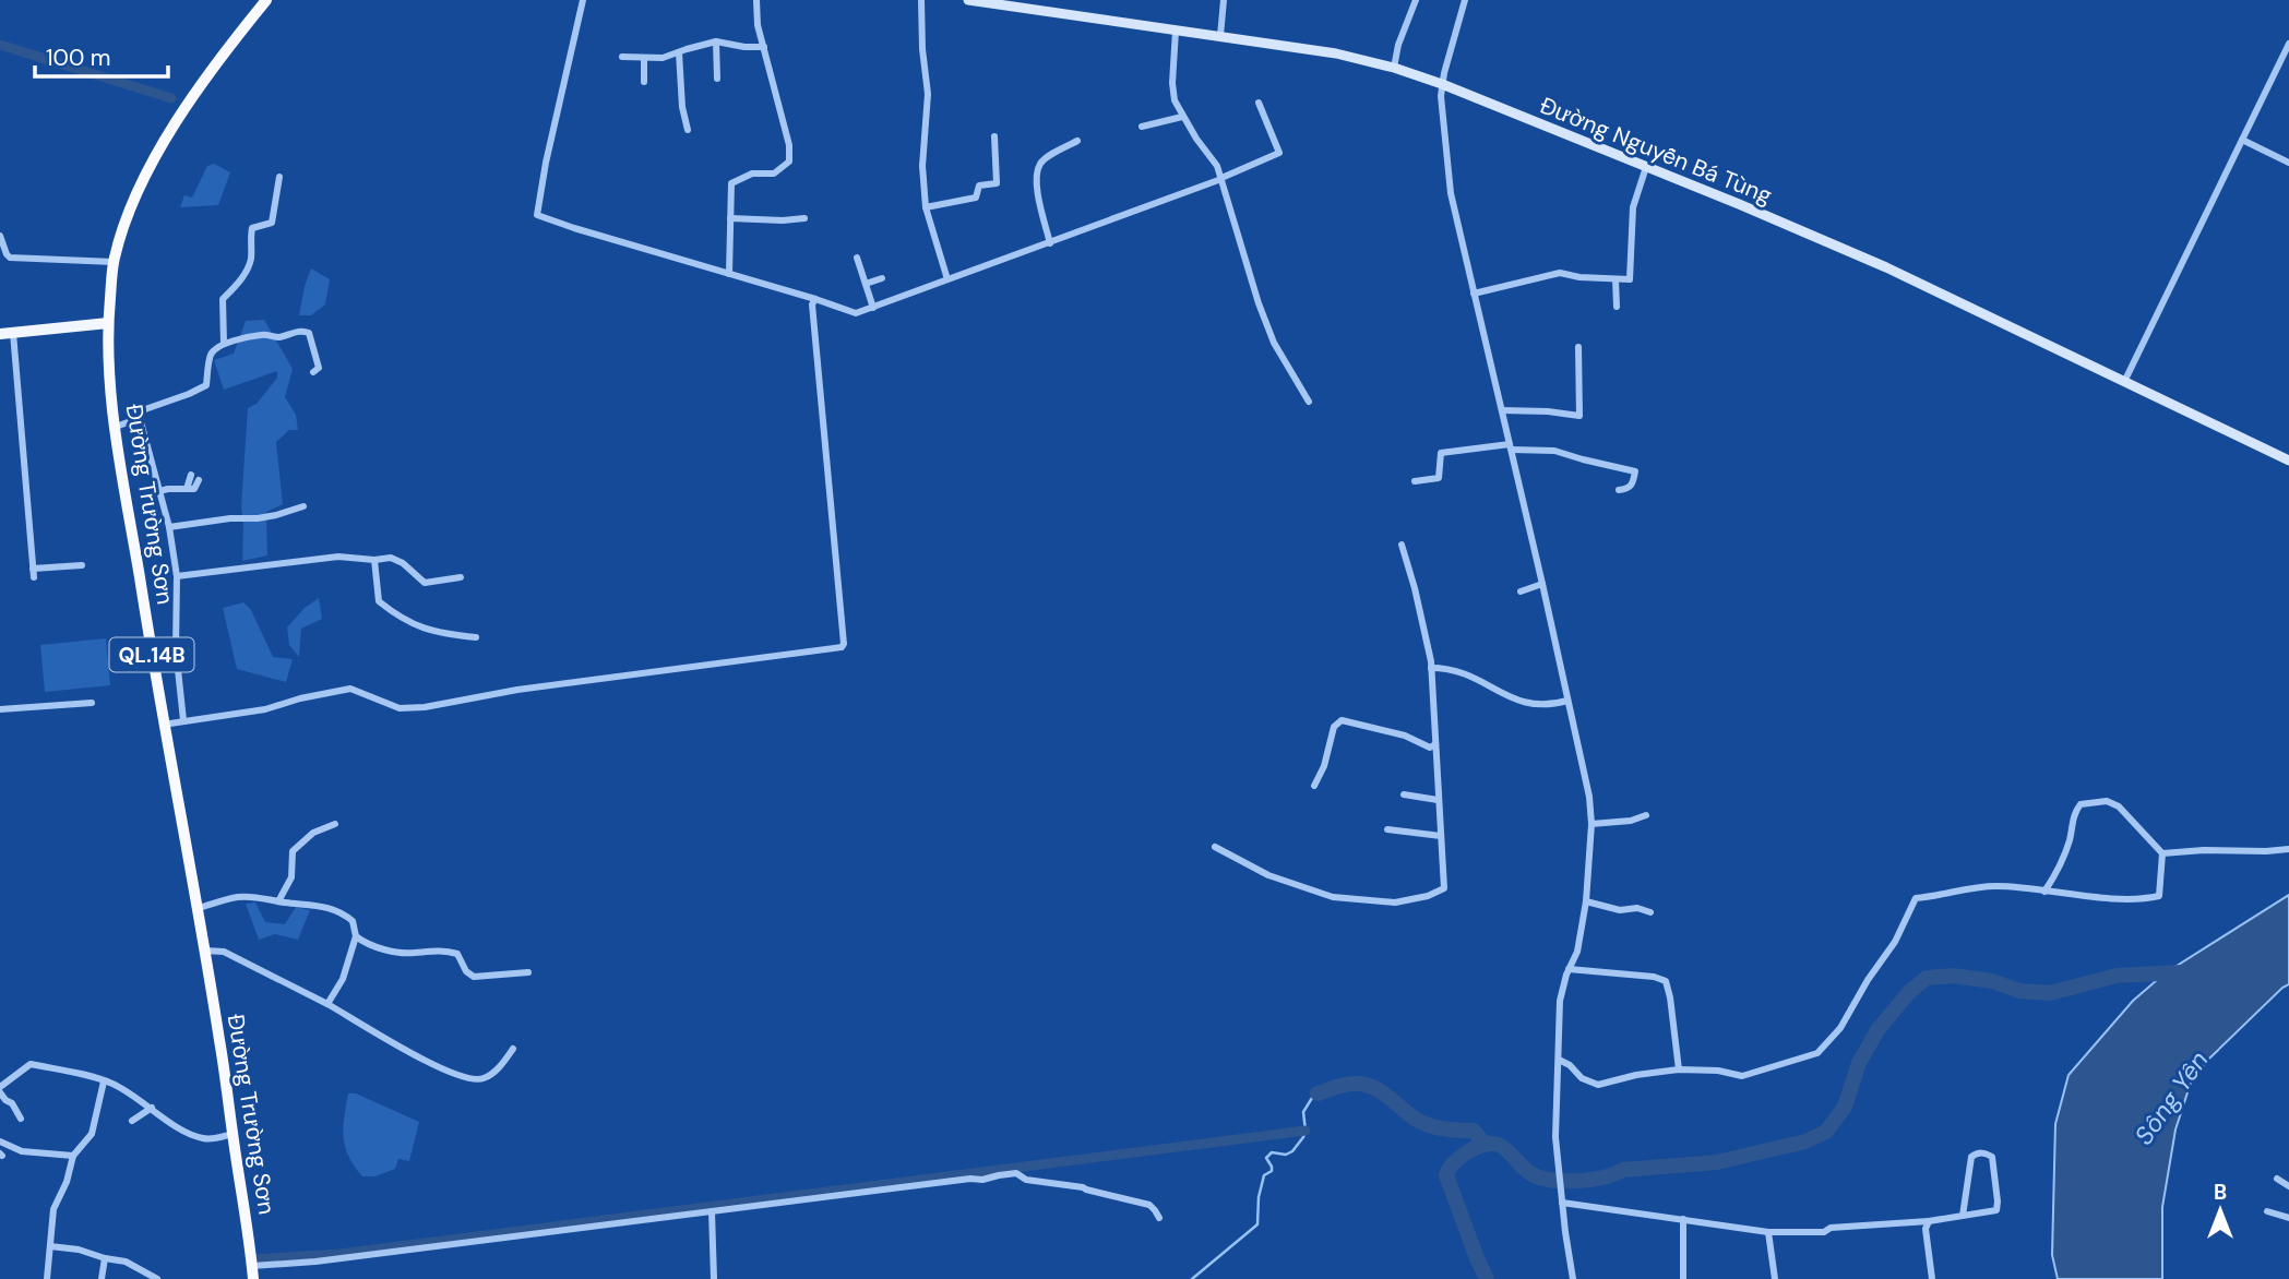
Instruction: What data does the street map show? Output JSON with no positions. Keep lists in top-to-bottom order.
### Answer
{
  "streets": {
    "highway": ["Đường Trường Sơn", "QL.14B"],
    "main road": ["Đường Nguyễn Bá Tùng"]
  },
  "water": ["Sông Yên"],
  "scale_bar": "100 m",
  "north": "top"
}
